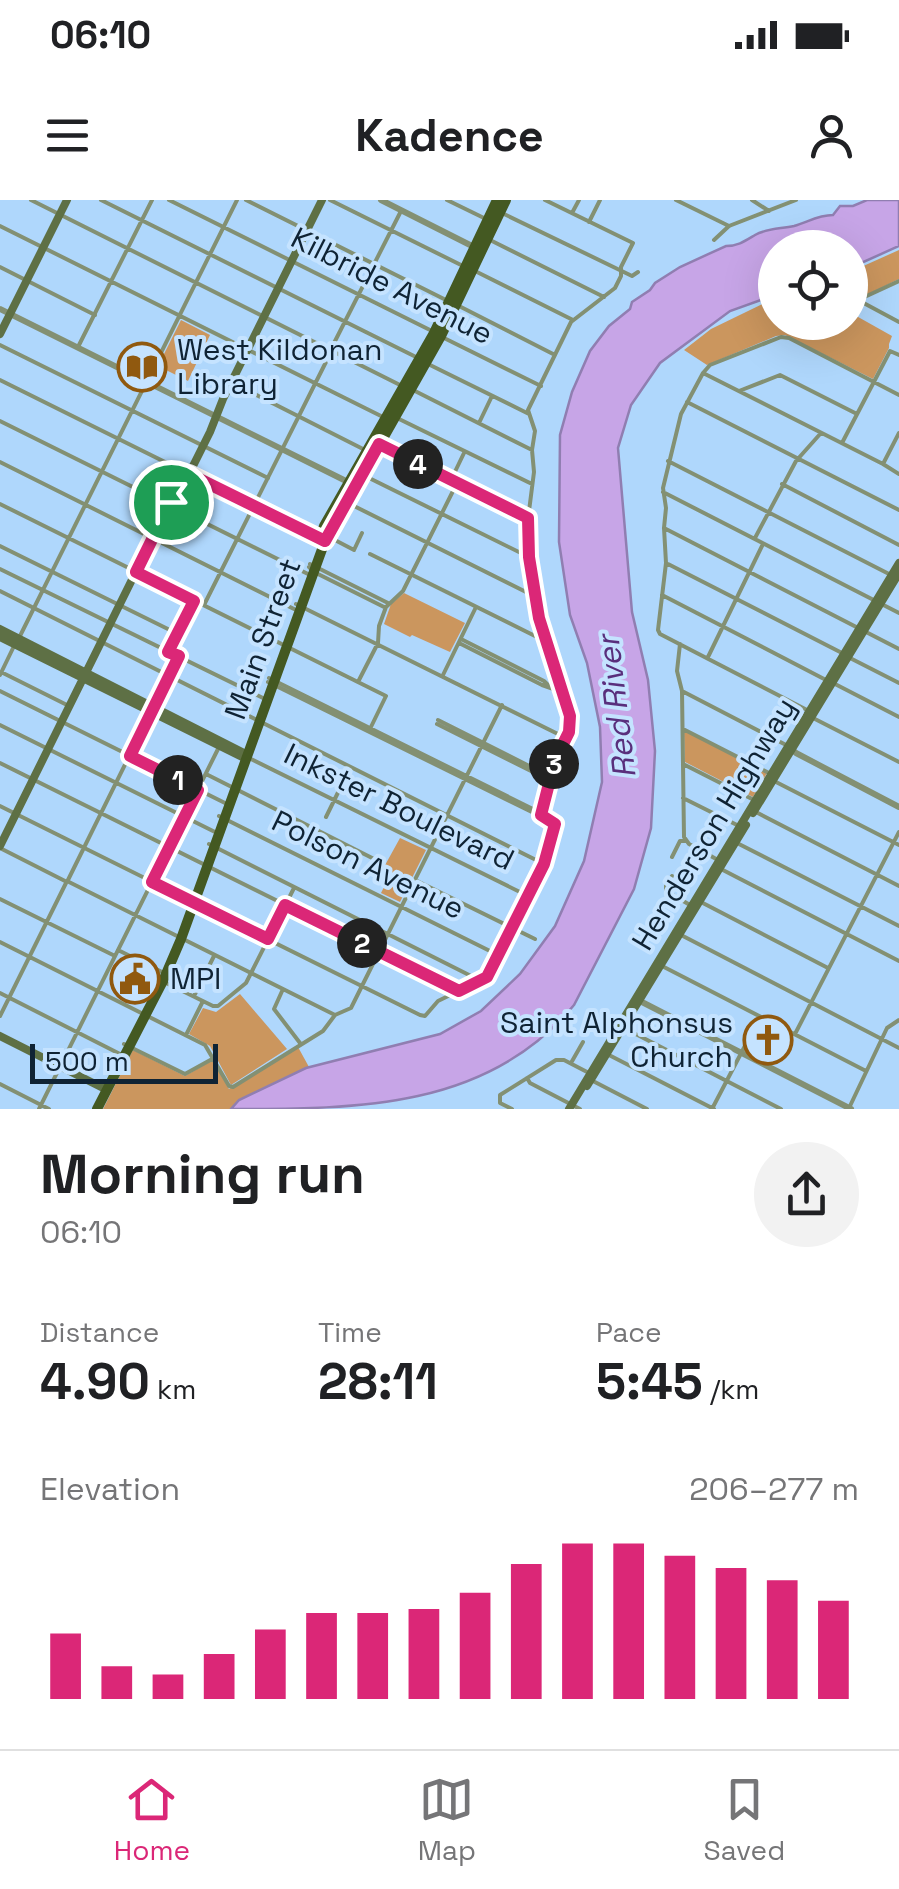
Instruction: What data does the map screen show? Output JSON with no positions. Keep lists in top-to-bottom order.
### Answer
{
  "streets": {
    "main road": ["Main Street", "Inkster Boulevard", "Henderson Highway"],
    "street": ["Kilbride Avenue", "Polson Avenue"]
  },
  "crossings": [
    ["Kilbride Avenue", "Main Street"],
    ["Main Street", "Inkster Boulevard"],
    ["Main Street", "Polson Avenue"]
  ],
  "water": ["Red River"],
  "places": {
    "library": ["West Kildonan Library"],
    "public building": ["MPI"],
    "church": ["Saint Alphonsus Church"]
  },
  "scale_bar": "500 m",
  "page": {
    "status": "06:10",
    "header": "Kadence",
    "pins": [
      "4",
      "3",
      "1",
      "2"
    ],
    "scale": "500 m",
    "heading": ["Morning run", "06:10"],
    "stats": [
      ["Distance", "4.90 km"],
      ["Time", "28:11"],
      ["Pace", "5:45 /km"]
    ],
    "chart": ["Elevation", "206–277 m"],
    "tabs": ["Home", "Map", "Saved"]
  }
}
